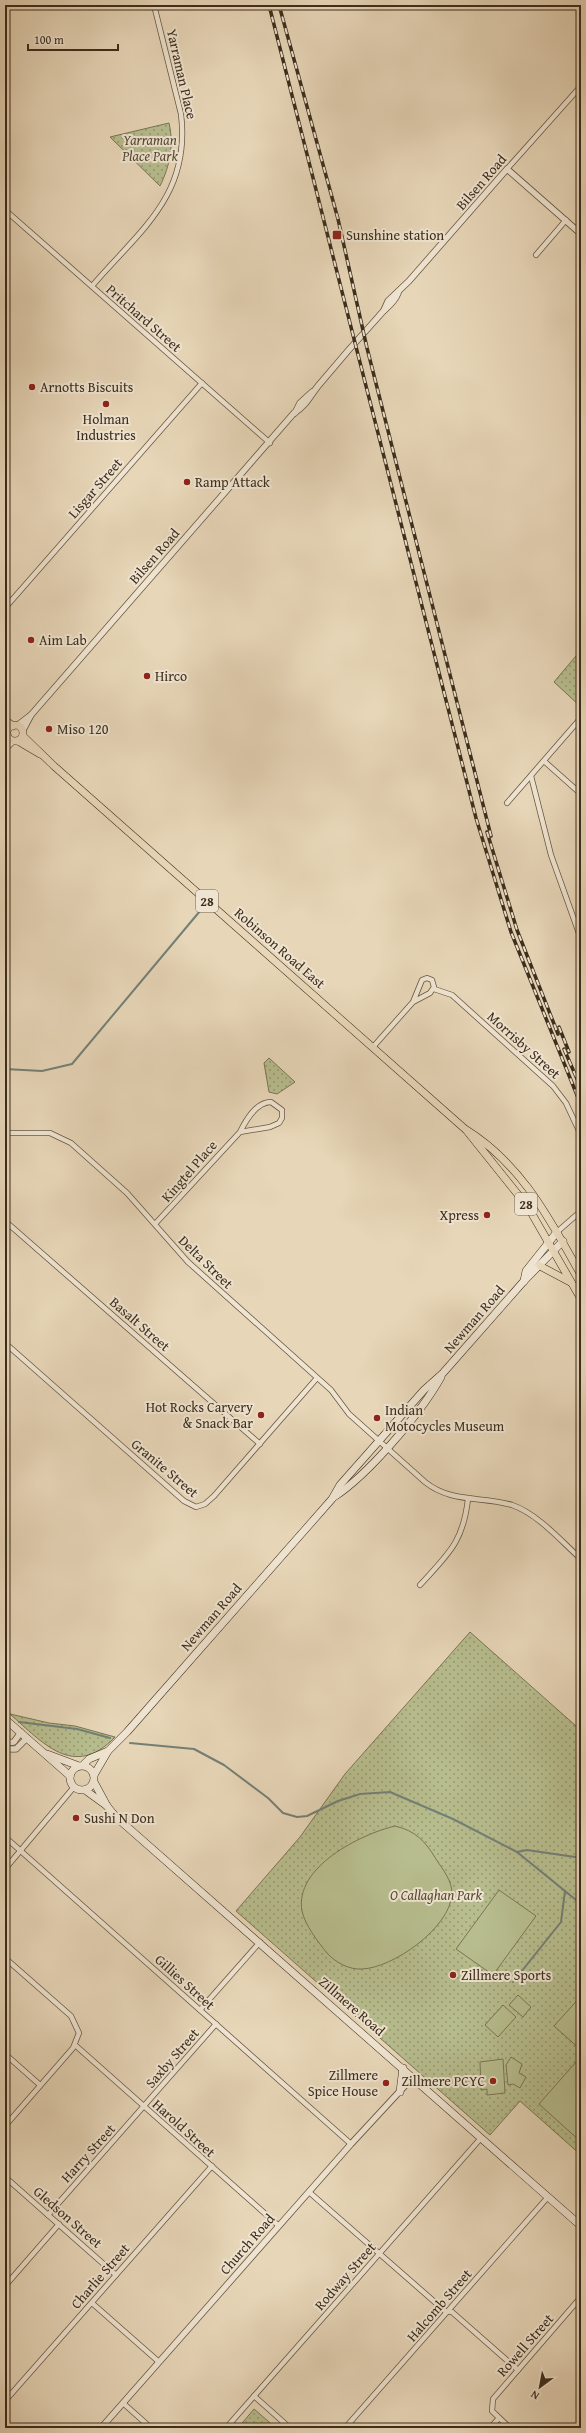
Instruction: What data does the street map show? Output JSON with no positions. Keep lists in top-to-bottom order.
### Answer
{
  "streets": {
    "main road": [
      "28",
      "Robinson Road East",
      "Newman Road",
      "Zillmere Road"
    ],
    "street": [
      "Yarraman Place",
      "Bilsen Road",
      "Pritchard Street",
      "Lisgar Street",
      "Morrisby Street",
      "Kingtel Place",
      "Delta Street",
      "Basalt Street",
      "Granite Street",
      "Gillies Street",
      "Saxby Street",
      "Harold Street",
      "Harry Street",
      "Gledson Street",
      "Church Road",
      "Charlie Street",
      "Rodway Street",
      "Halcomb Street",
      "Rowell Street"
    ]
  },
  "crossings": [
    ["Yarraman Place", "Pritchard Street"],
    ["Bilsen Road", "Pritchard Street"],
    ["Bilsen Road", "Robinson Road East"],
    ["Pritchard Street", "Lisgar Street"],
    ["Robinson Road East", "Morrisby Street"],
    ["Robinson Road East", "Newman Road"],
    ["Kingtel Place", "Delta Street"],
    ["Delta Street", "Newman Road"],
    ["Delta Street", "Granite Street"],
    ["Newman Road", "Zillmere Road"],
    ["Basalt Street", "Granite Street"],
    ["Gillies Street", "Saxby Street"],
    ["Gillies Street", "Church Road"],
    ["Zillmere Road", "Church Road"],
    ["Zillmere Road", "Rodway Street"],
    ["Zillmere Road", "Halcomb Street"],
    ["Saxby Street", "Harold Street"],
    ["Saxby Street", "Harry Street"],
    ["Harold Street", "Harry Street"],
    ["Harold Street", "Church Road"],
    ["Harold Street", "Charlie Street"],
    ["Harry Street", "Gledson Street"],
    ["Gledson Street", "Charlie Street"]
  ],
  "parks": ["Yarraman Place Park", "O Callaghan Park"],
  "places": {
    "transit": ["Sunshine station"],
    "other": [
      "Arnotts Biscuits",
      "Holman Industries",
      "Ramp Attack",
      "Aim Lab",
      "Hirco",
      "Miso 120",
      "Xpress",
      "Hot Rocks Carvery & Snack Bar",
      "Indian Motocycles Museum",
      "Sushi N Don",
      "Zillmere Sports",
      "Zillmere PCYC",
      "Zillmere Spice House"
    ]
  },
  "scale_bar": "100 m",
  "north": "bottom left"
}
